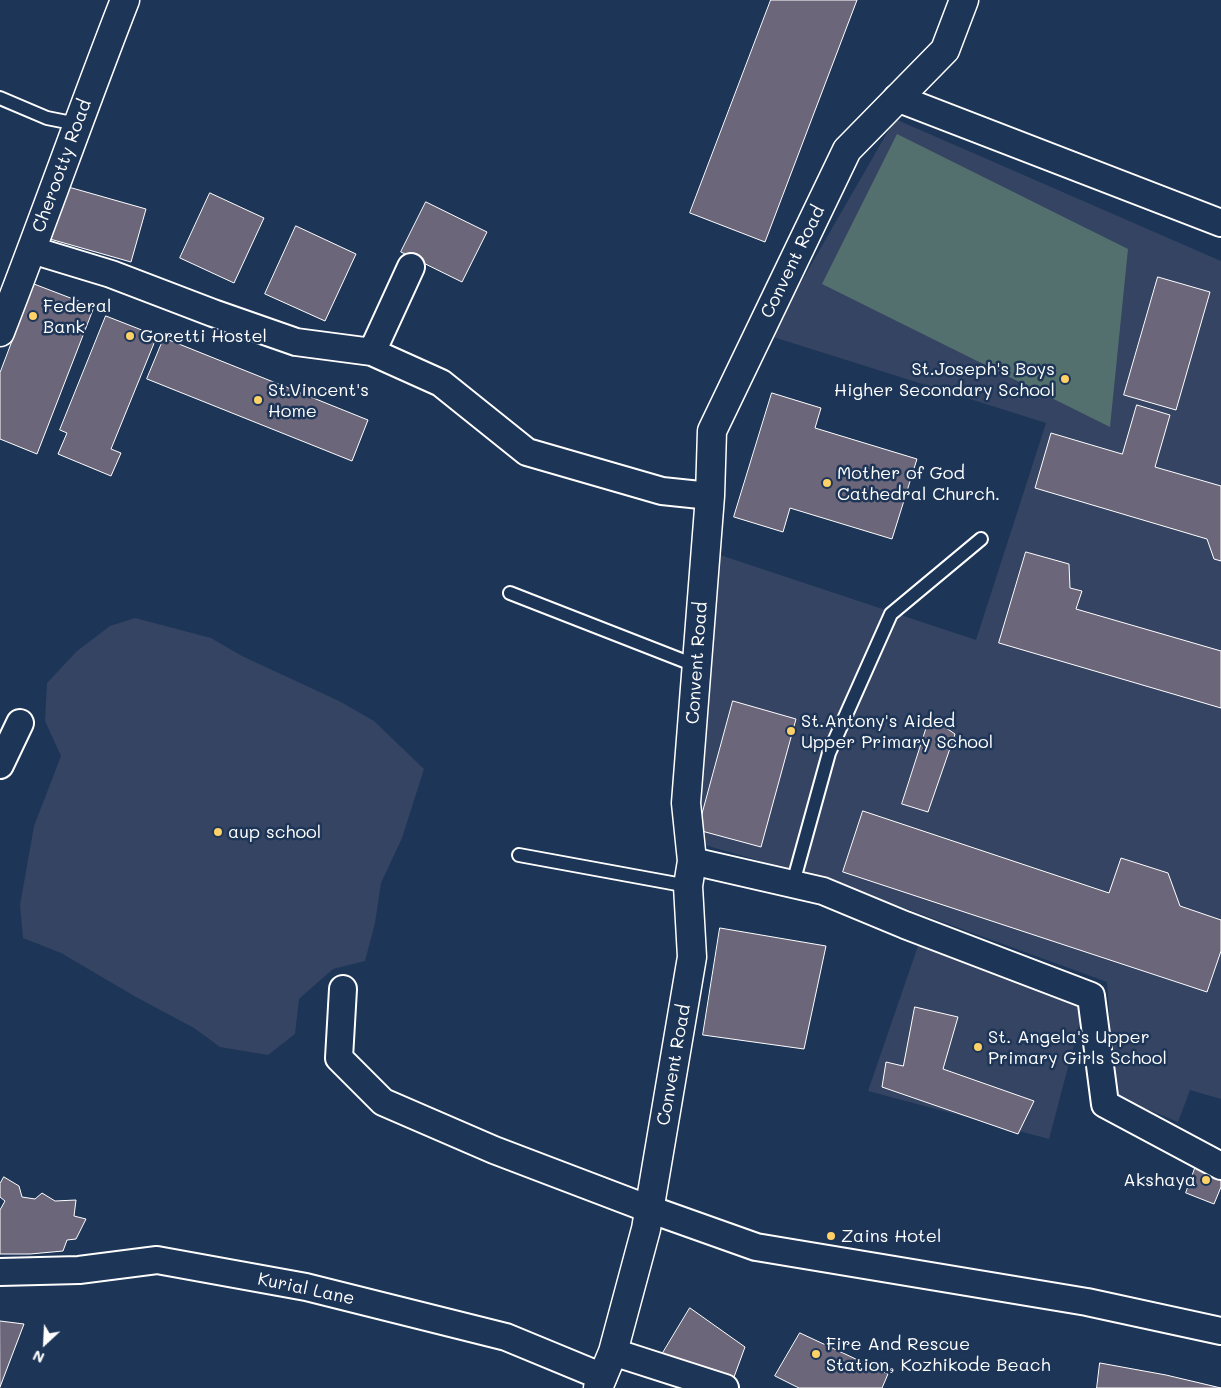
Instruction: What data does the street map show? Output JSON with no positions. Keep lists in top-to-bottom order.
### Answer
{
  "streets": {
    "street": ["Cherootty Road", "Convent Road", "Kurial Lane"]
  },
  "crossings": [
    ["Convent Road", "Kurial Lane"]
  ],
  "places": [
    "Federal Bank",
    "Goretti Hostel",
    "St.Joseph's Boys Higher Secondary School",
    "St.Vincent's Home",
    "Mother of God Cathedral Church.",
    "St.Antony's Aided Upper Primary School",
    "aup school",
    "St. Angela's Upper Primary Girls School",
    "Akshaya",
    "Zains Hotel",
    "Fire And Rescue Station, Kozhikode Beach"
  ],
  "north": "bottom left"
}
